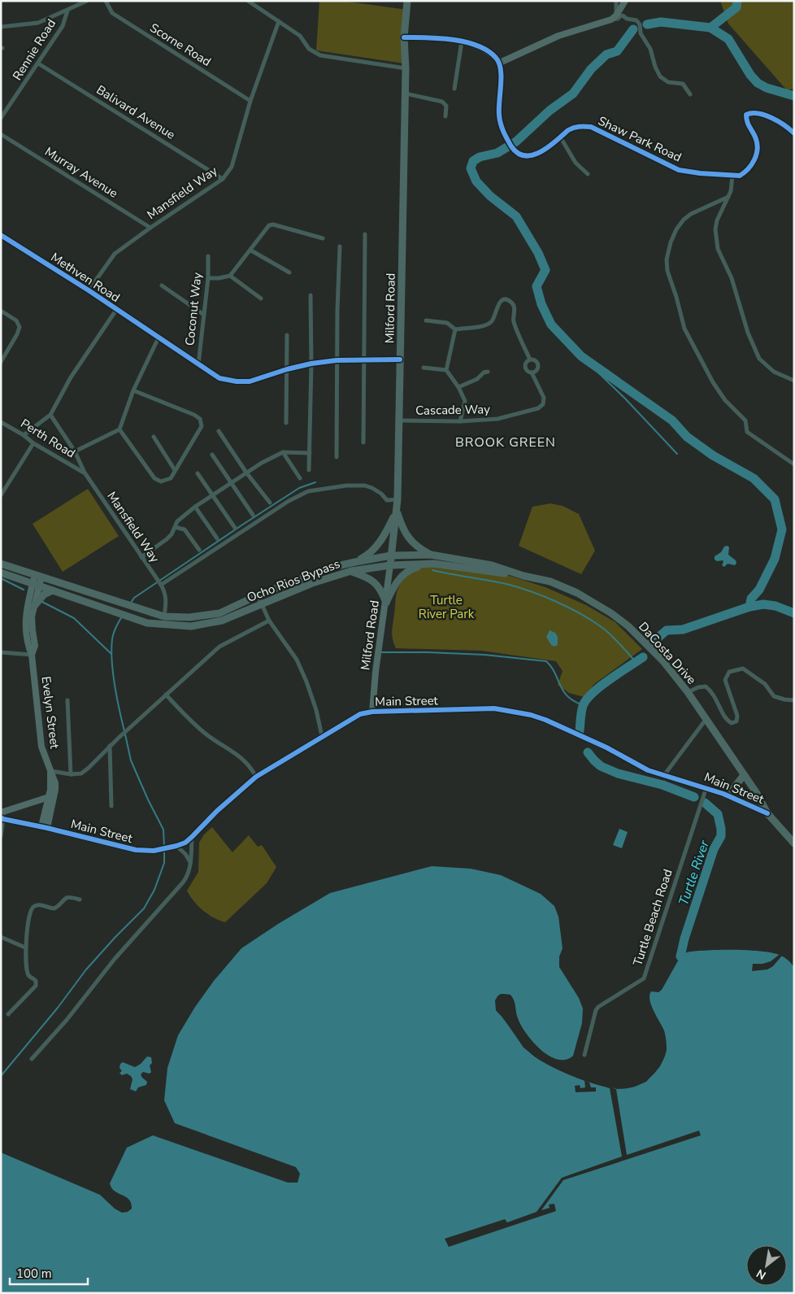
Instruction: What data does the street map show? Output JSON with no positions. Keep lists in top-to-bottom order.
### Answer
{
  "streets": {
    "main road": ["Milford Road", "Ocho Rios Bypass", "DaCosta Drive"],
    "street": [
      "Scorne Road",
      "Rennie Road",
      "Balivard Avenue",
      "Shaw Park Road",
      "Murray Avenue",
      "Mansfield Way",
      "Methven Road",
      "Coconut Way",
      "Cascade Way",
      "Perth Road",
      "Main Street",
      "Evelyn Street",
      "Turtle Beach Road"
    ]
  },
  "crossings": [
    ["Scorne Road", "Mansfield Way"],
    ["Rennie Road", "Balivard Avenue"],
    ["Balivard Avenue", "Mansfield Way"],
    ["Murray Avenue", "Mansfield Way"],
    ["Mansfield Way", "Methven Road"],
    ["Mansfield Way", "Perth Road"],
    ["Mansfield Way", "Ocho Rios Bypass"],
    ["Methven Road", "Milford Road"],
    ["Methven Road", "Coconut Way"],
    ["Milford Road", "Cascade Way"],
    ["Milford Road", "Ocho Rios Bypass"],
    ["Milford Road", "Main Street"],
    ["Ocho Rios Bypass", "DaCosta Drive"],
    ["Ocho Rios Bypass", "Evelyn Street"],
    ["DaCosta Drive", "Main Street"],
    ["Main Street", "Evelyn Street"],
    ["Main Street", "Turtle Beach Road"]
  ],
  "districts": ["BROOK GREEN"],
  "water": ["Turtle River"],
  "parks": ["Turtle River Park"],
  "scale_bar": "100 m",
  "north": "bottom left"
}
